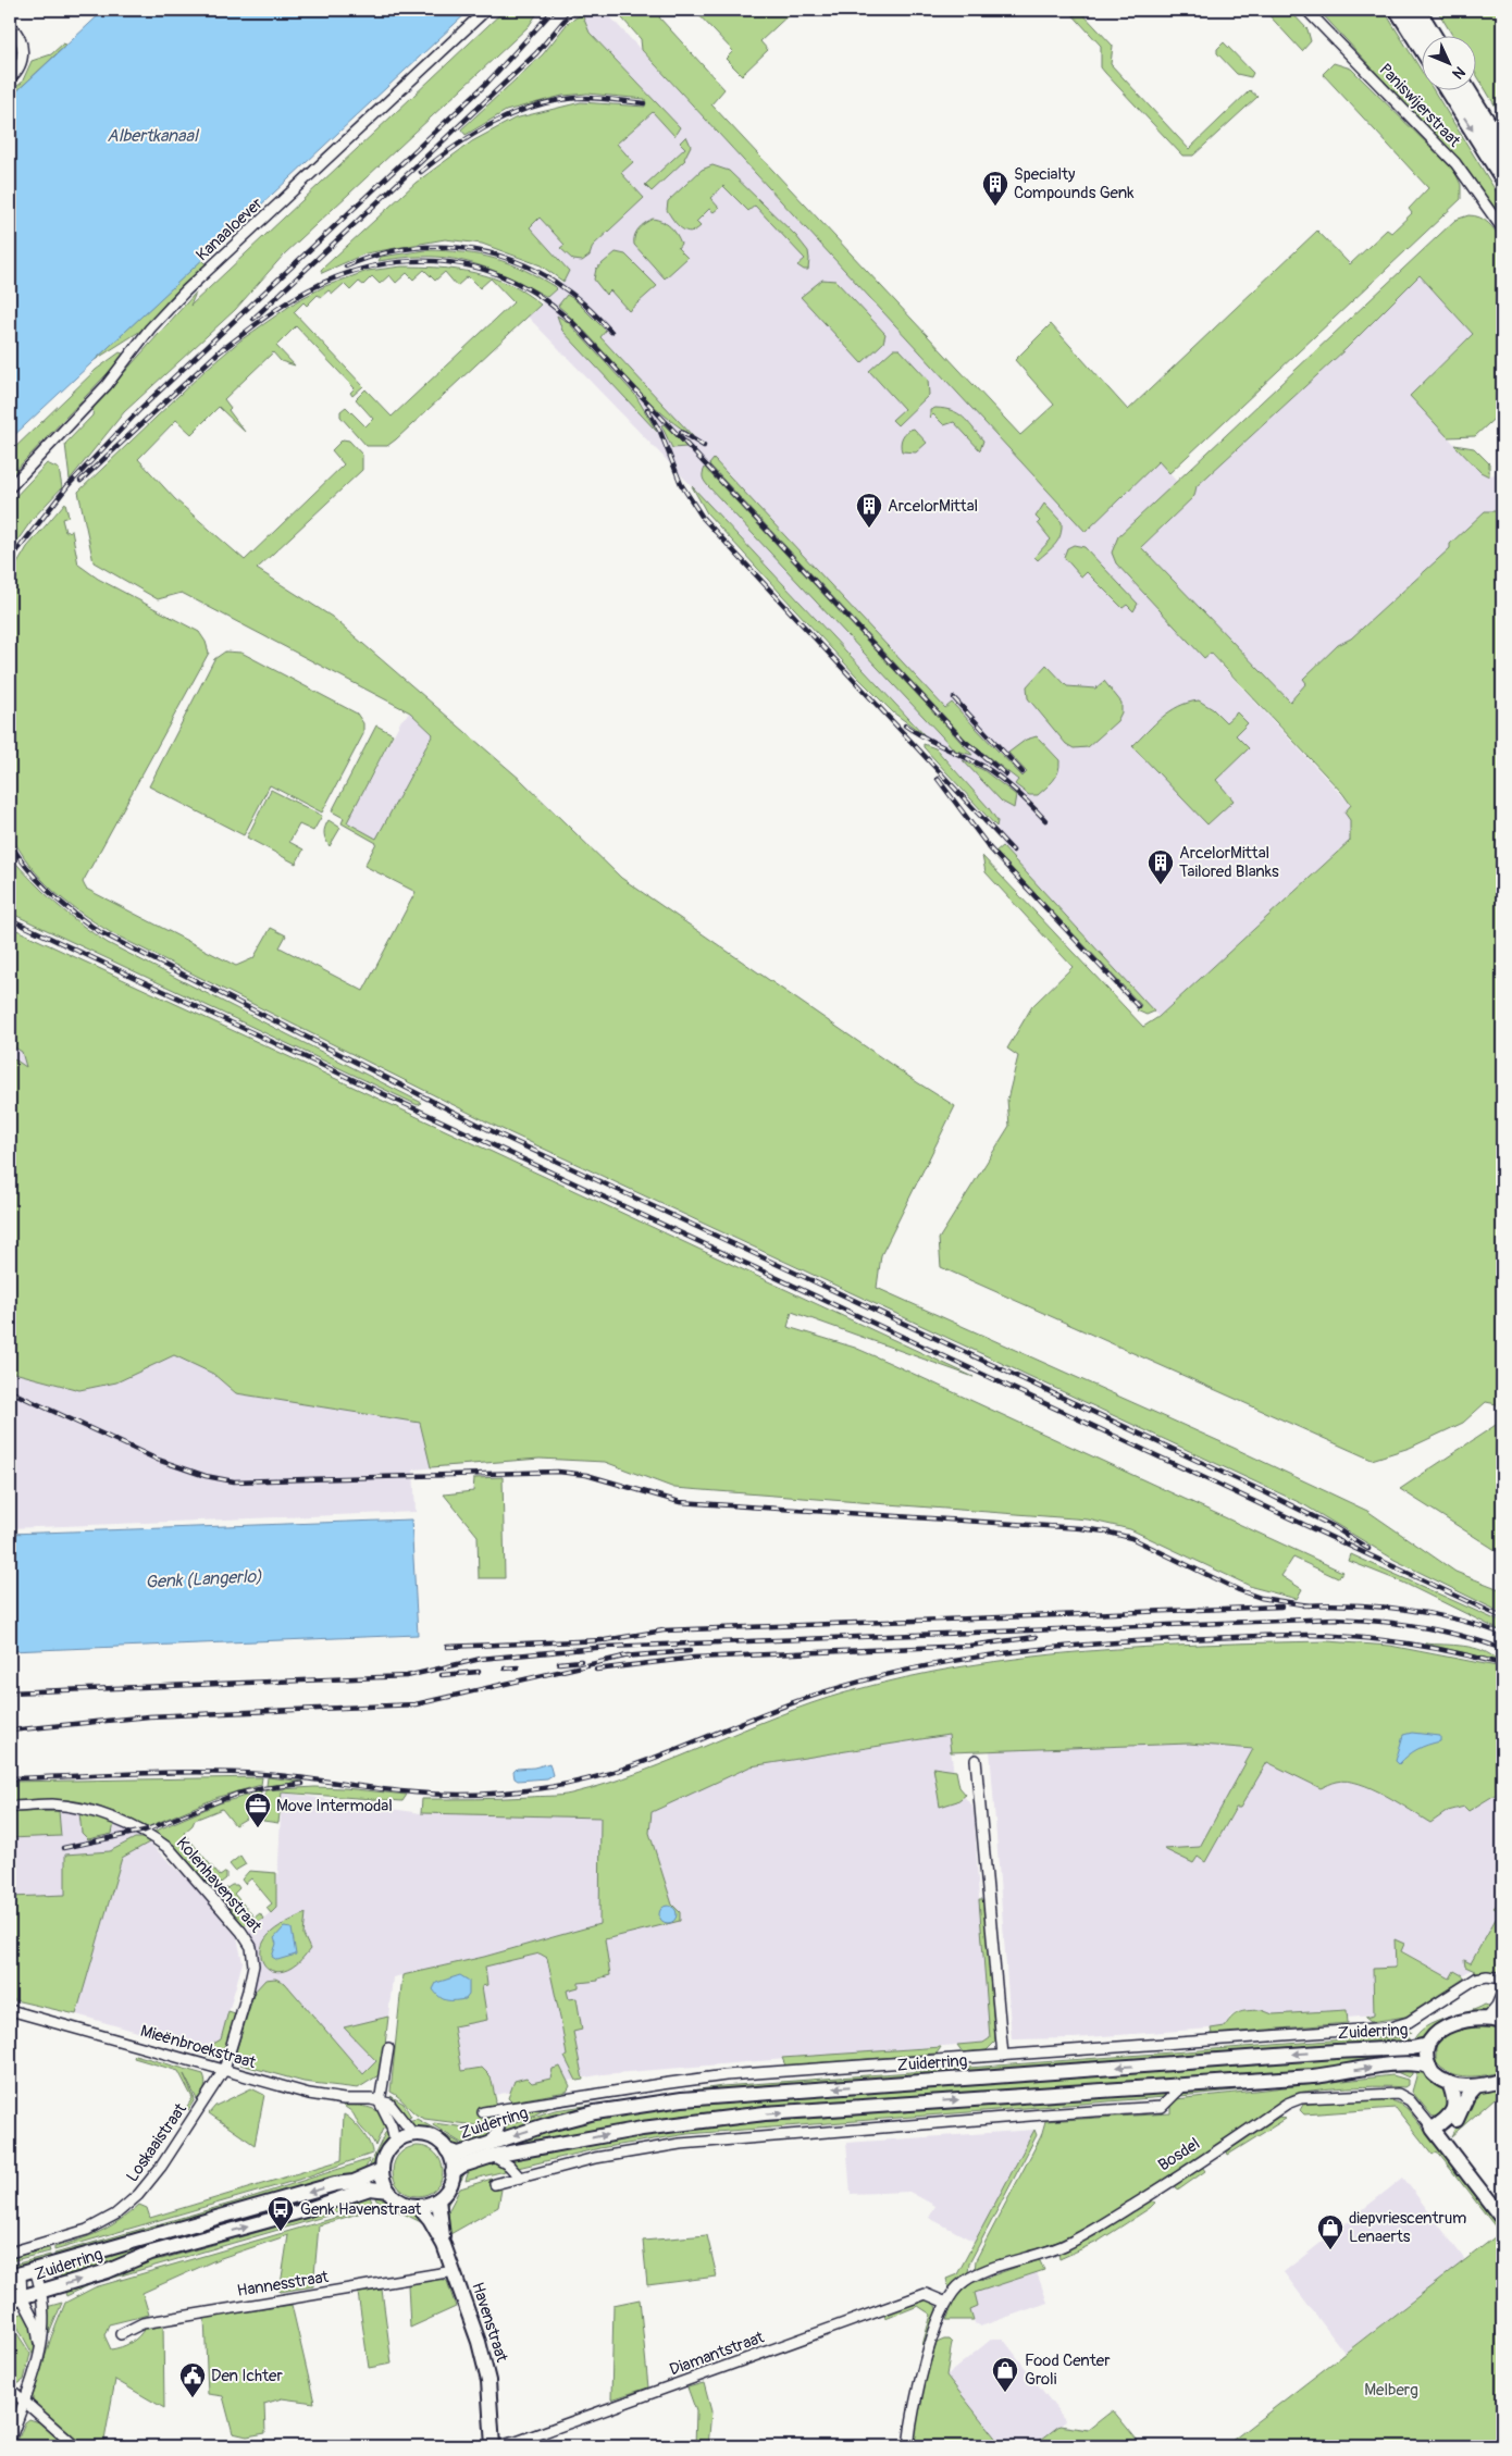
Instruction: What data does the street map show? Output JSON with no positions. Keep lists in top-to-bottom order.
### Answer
{
  "streets": {
    "main road": ["Zuiderring", "Havenstraat"],
    "street": [
      "Paniswijerstraat",
      "Kanaaloever",
      "Kolenhavenstraat",
      "Mieënbroekstraat",
      "Loskaaistraat",
      "Bosdel",
      "Hannesstraat",
      "Diamantstraat"
    ]
  },
  "crossings": [
    ["Kolenhavenstraat", "Mieënbroekstraat"],
    ["Kolenhavenstraat", "Loskaaistraat"],
    ["Zuiderring", "Havenstraat"],
    ["Mieënbroekstraat", "Loskaaistraat"],
    ["Bosdel", "Diamantstraat"],
    ["Hannesstraat", "Havenstraat"],
    ["Havenstraat", "Diamantstraat"]
  ],
  "water": ["Albertkanaal", "Genk (Langerlo)"],
  "parks": ["Melberg"],
  "places": {
    "building": ["Specialty Compounds Genk", "ArcelorMittal", "ArcelorMittal Tailored Blanks"],
    "office": ["Move Intermodal"],
    "bus stop": ["Genk Havenstraat"],
    "shop": ["diepvriescentrum Lenaerts", "Food Center Groli"],
    "public building": ["Den Ichter"]
  },
  "north": "bottom right"
}
